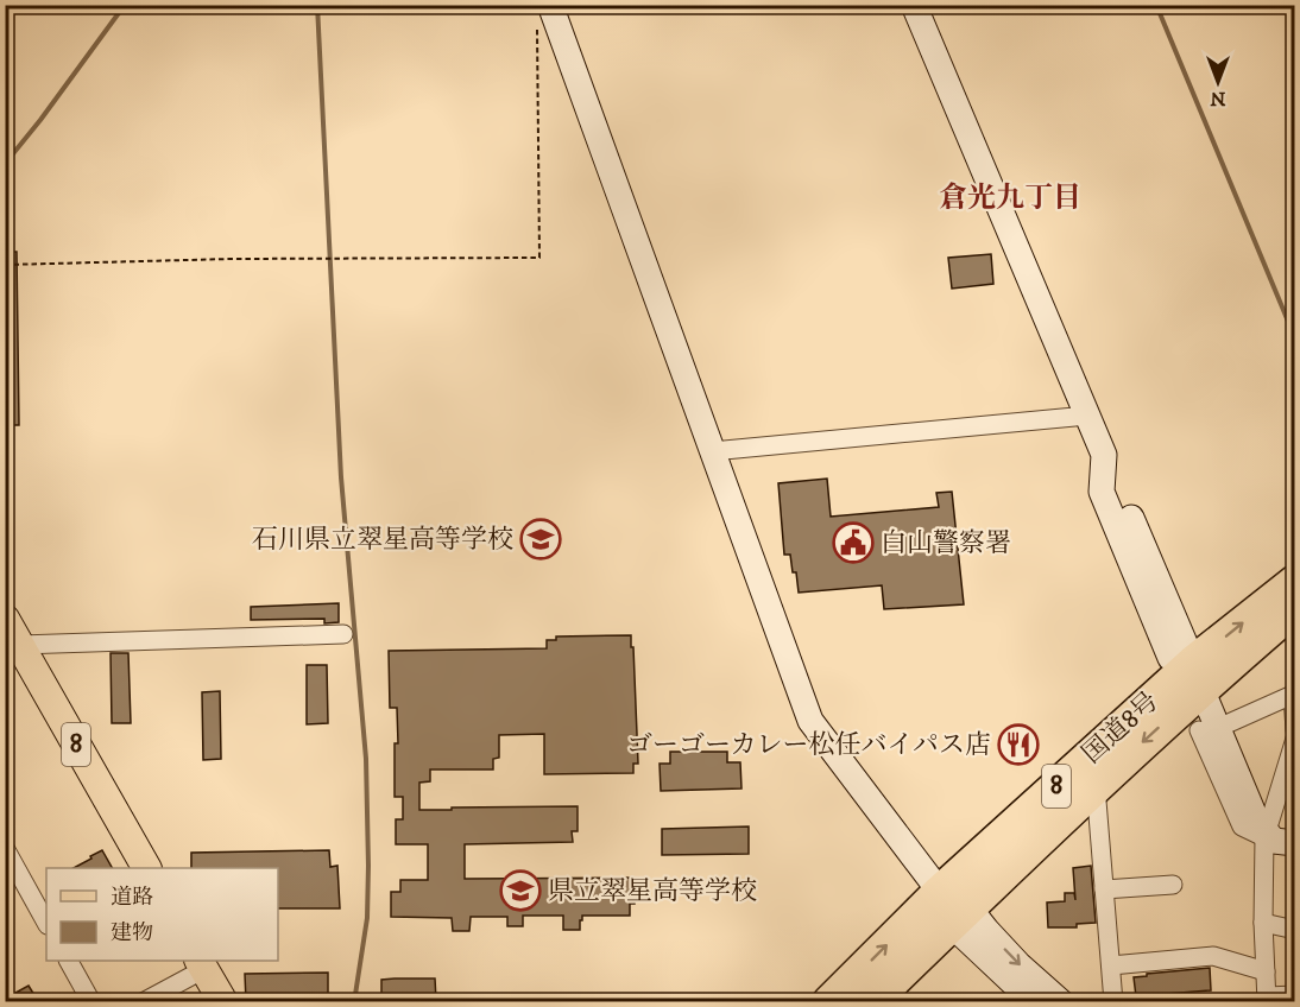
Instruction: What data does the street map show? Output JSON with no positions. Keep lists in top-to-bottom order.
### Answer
{
  "streets": {
    "highway": ["国道8号", "8"]
  },
  "districts": ["倉光九丁目"],
  "places": {
    "school or university": ["石川県立翠星高等学校", "県立翠星高等学校"],
    "public building": ["白山警察署"],
    "restaurant": ["ゴーゴーカレー松任バイパス店"]
  },
  "legend": ["道路", "建物"],
  "north": "bottom"
}
